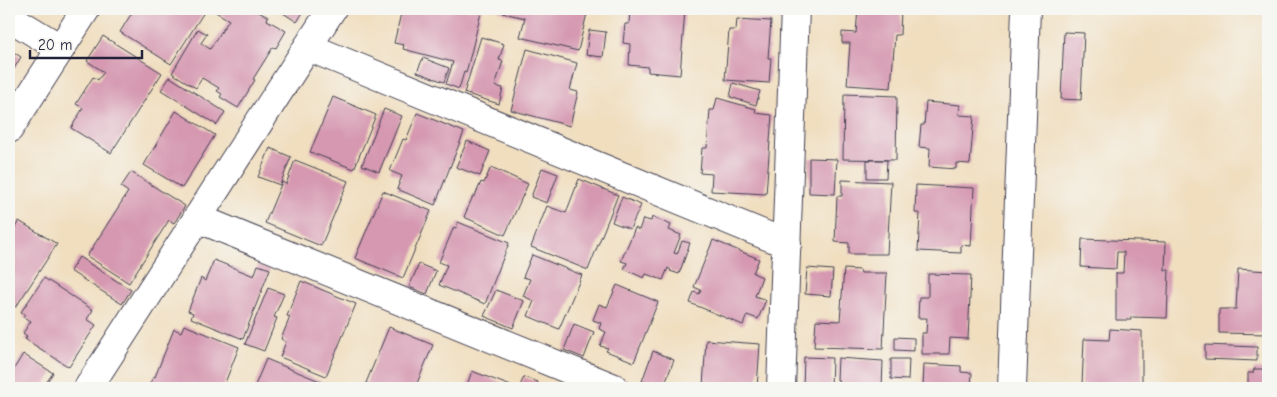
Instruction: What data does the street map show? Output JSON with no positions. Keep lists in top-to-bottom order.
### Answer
{
  "scale_bar": "20 m"
}
